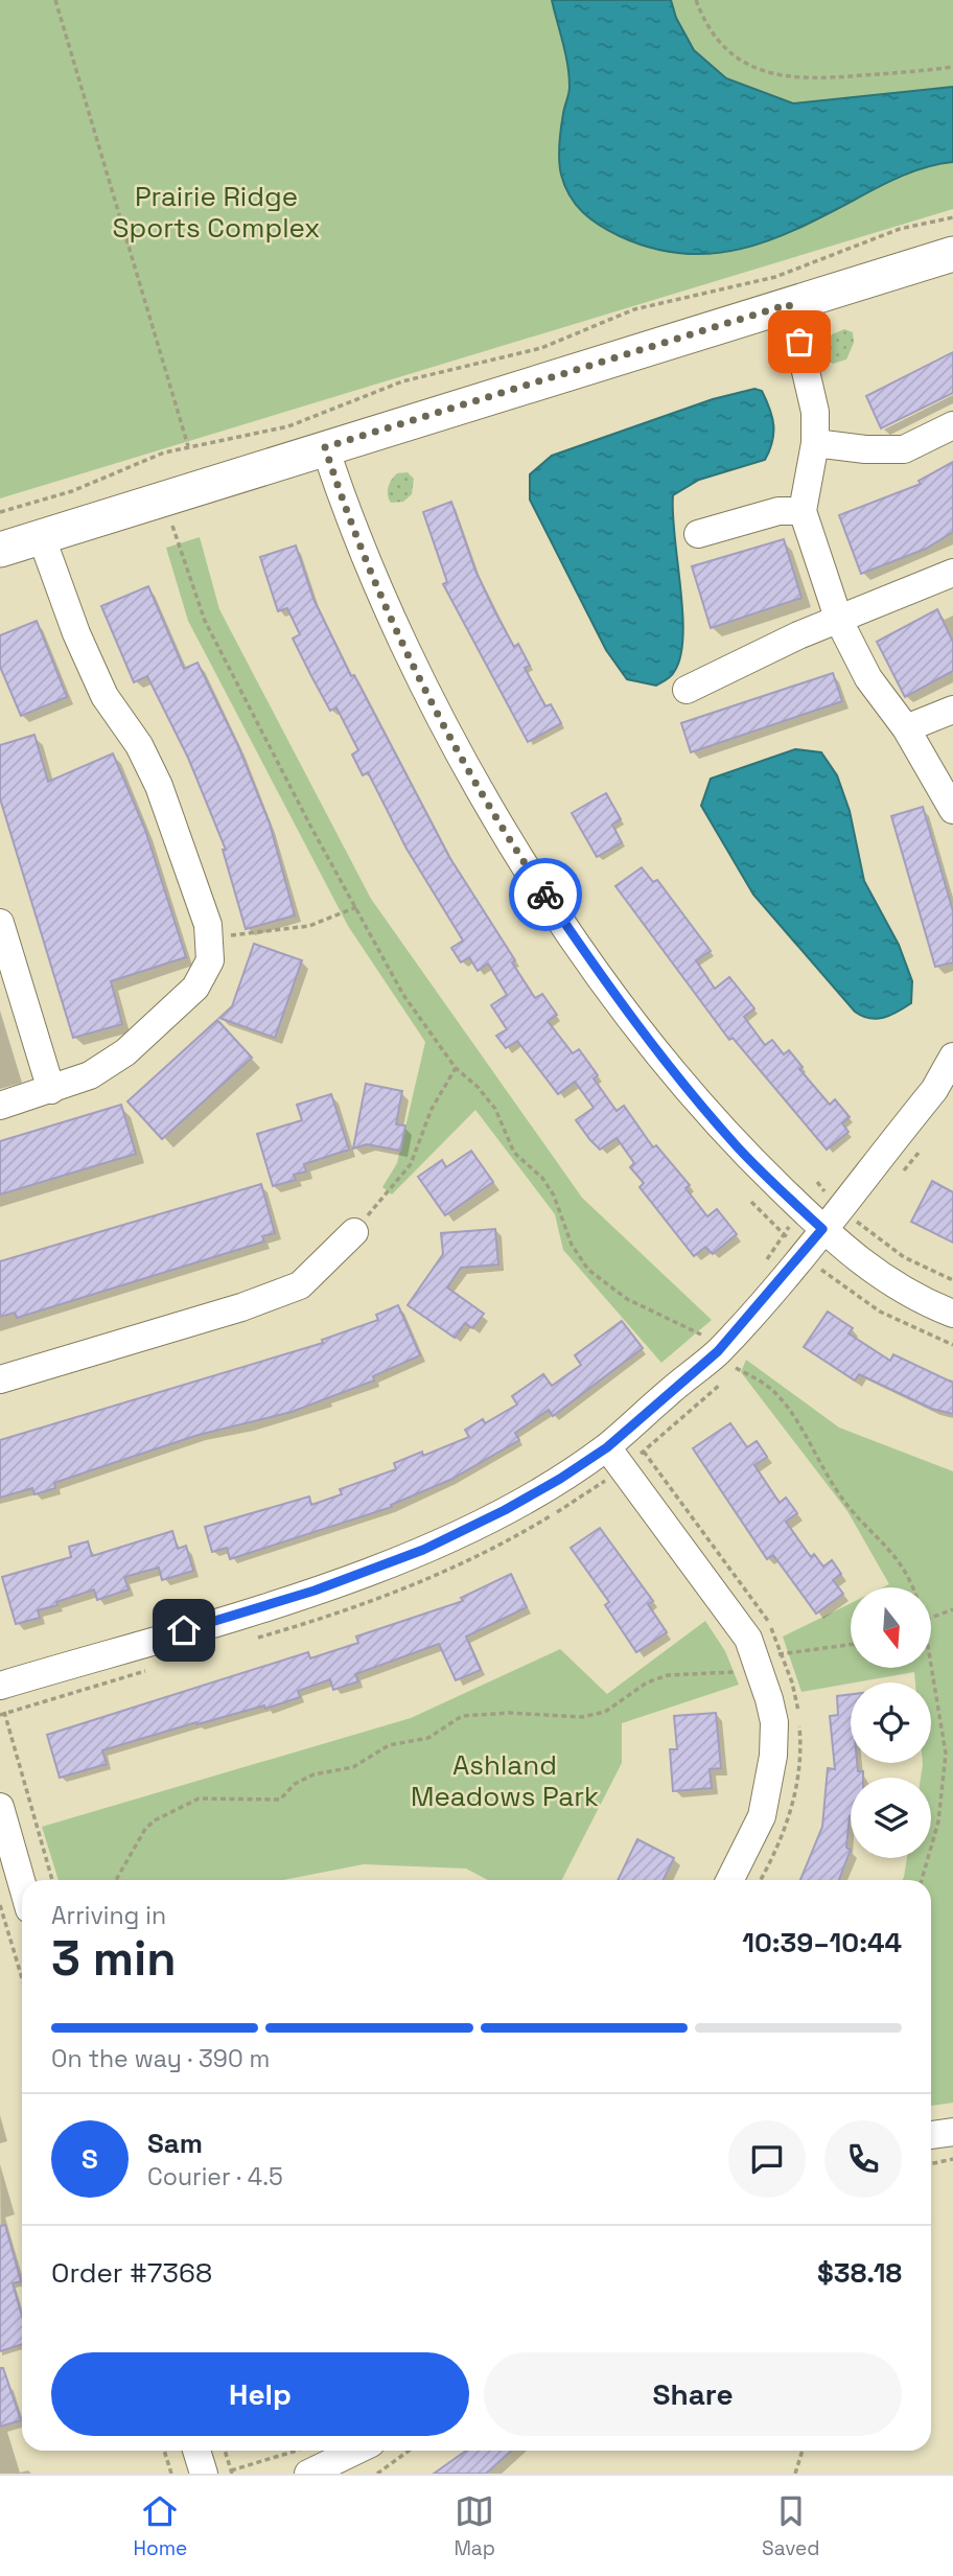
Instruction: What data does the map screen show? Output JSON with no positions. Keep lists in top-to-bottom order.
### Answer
{
  "parks": ["Prairie Ridge Sports Complex", "Ashland Meadows Park"],
  "north": "bottom",
  "page": {
    "heading": ["3 min", "Arriving in", "10:39–10:44"],
    "panel": [
      "Sam",
      "Courier · 4.5",
      "Order #7368",
      "$38.18"
    ],
    "bar": "On the way · 390 m",
    "round": "S",
    "buttons": ["Help", "Share"],
    "tabs": ["Home", "Map", "Saved"]
  }
}
